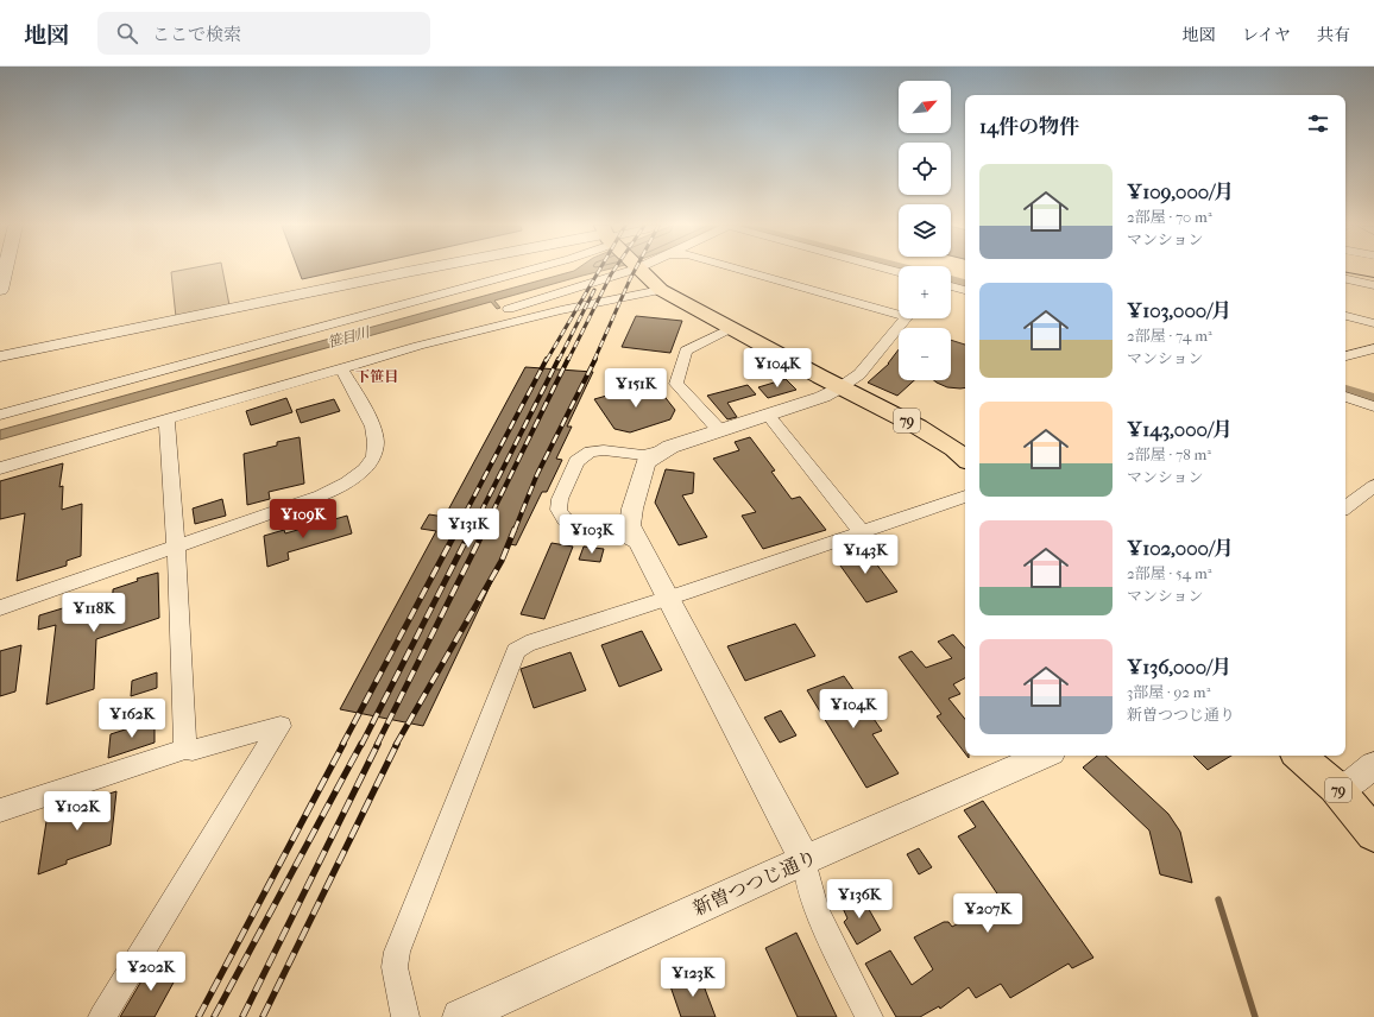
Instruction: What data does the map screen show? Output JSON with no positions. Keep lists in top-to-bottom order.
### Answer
{
  "streets": {
    "main road": ["79"],
    "street": ["新曽つつじ通り"]
  },
  "districts": ["下笹目"],
  "water": ["笹目川"],
  "north": "top right",
  "page": {
    "header": "地図",
    "search": "ここで検索",
    "nav": ["地図", "レイヤ", "共有"],
    "map_buttons": ["+", "−"],
    "heading": "14件の物件",
    "list": [
      {
        "name": "¥109,000/月",
        "note": "2部屋 · 70 m² · マンション"
      },
      {
        "name": "¥103,000/月",
        "note": "2部屋 · 74 m² · マンション"
      },
      {
        "name": "¥143,000/月",
        "note": "2部屋 · 78 m² · マンション"
      },
      {
        "name": "¥102,000/月",
        "note": "2部屋 · 54 m² · マンション"
      },
      {
        "name": "¥136,000/月",
        "note": "3部屋 · 92 m² · 新曽つつじ通り"
      }
    ],
    "price": [
      "¥104K",
      "¥151K",
      "¥109K",
      "¥131K",
      "¥103K",
      "¥143K",
      "¥118K",
      "¥104K",
      "¥162K",
      "¥102K",
      "¥136K",
      "¥207K",
      "¥202K",
      "¥123K"
    ]
  }
}
